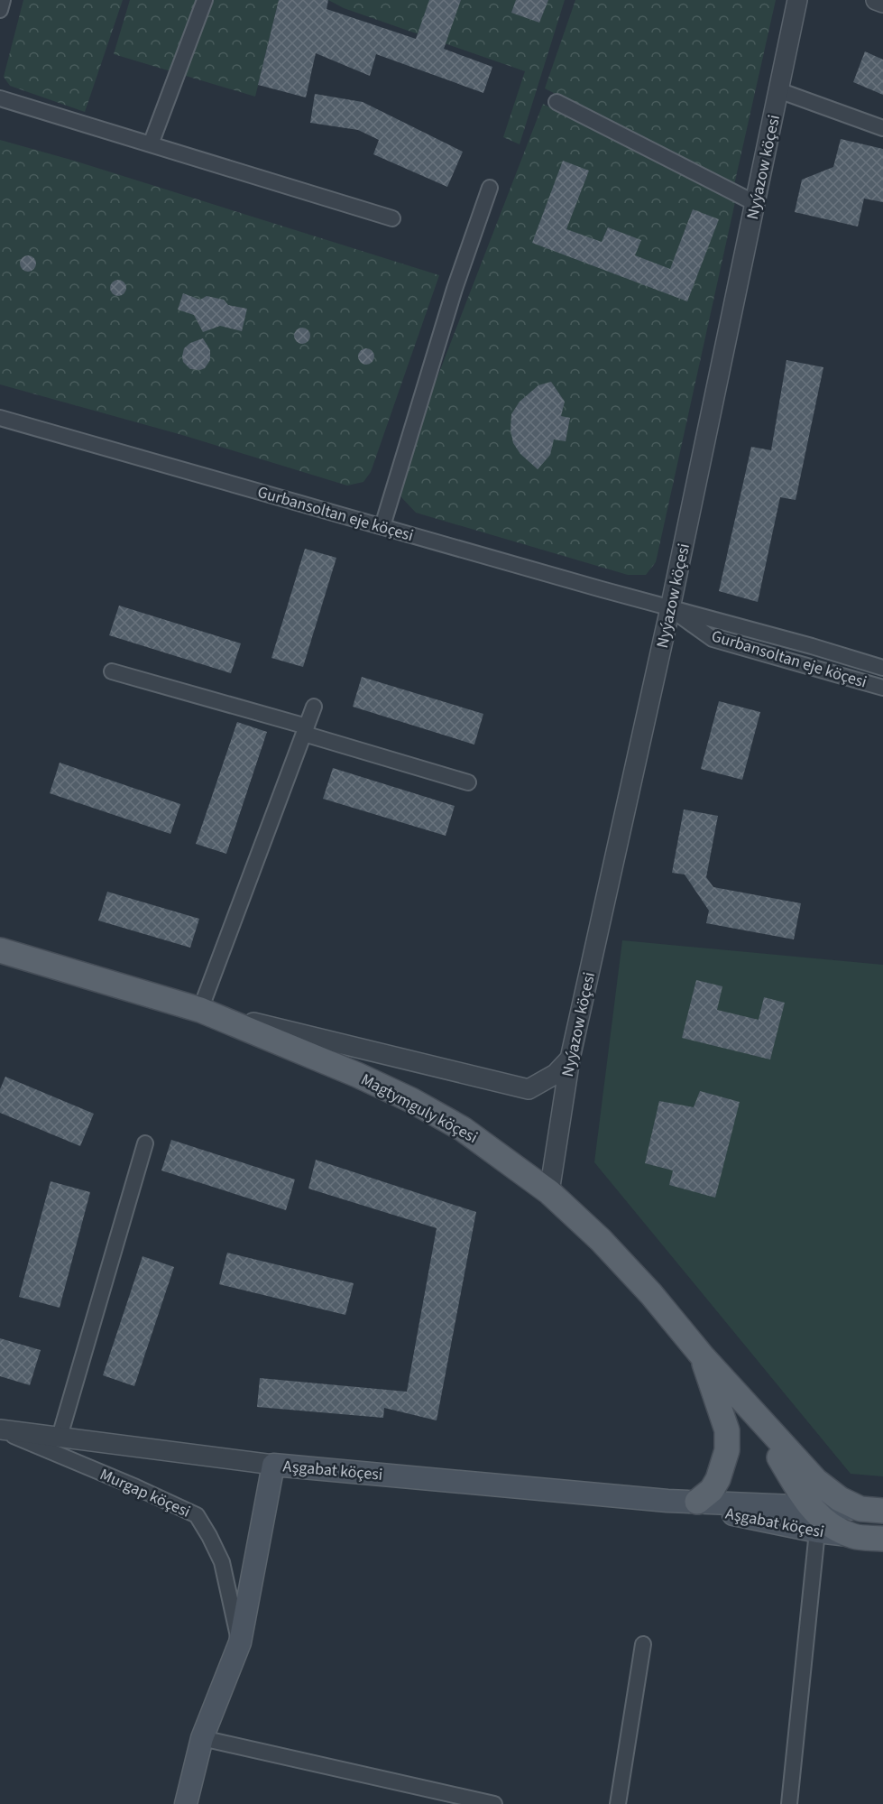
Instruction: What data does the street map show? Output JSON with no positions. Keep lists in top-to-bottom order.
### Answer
{
  "streets": {
    "main road": ["Magtymguly köçesi", "Aşgabat köçesi"],
    "street": ["Nyýazow köçesi", "Gurbansoltan eje köçesi", "Murgap köçesi"]
  },
  "crossings": [
    ["Nyýazow köçesi", "Gurbansoltan eje köçesi"],
    ["Nyýazow köçesi", "Magtymguly köçesi"],
    ["Magtymguly köçesi", "Aşgabat köçesi"],
    ["Aşgabat köçesi", "Murgap köçesi"]
  ]
}
